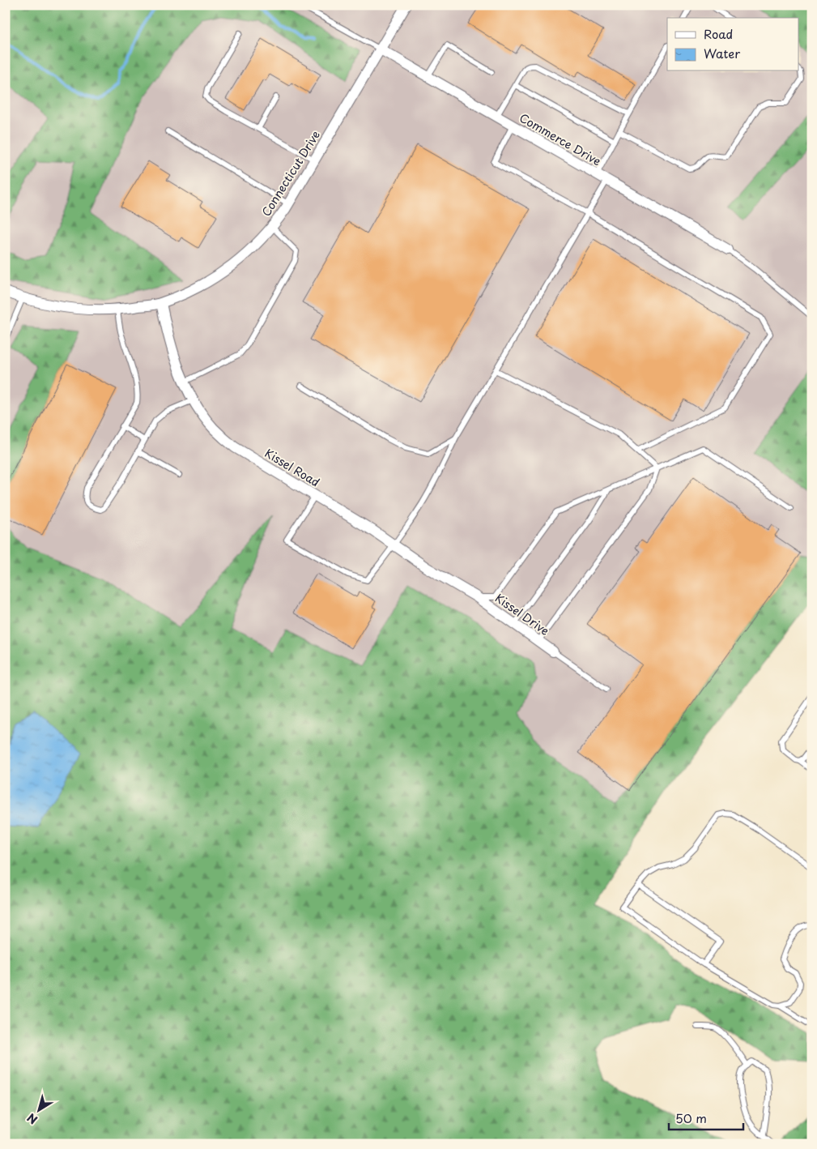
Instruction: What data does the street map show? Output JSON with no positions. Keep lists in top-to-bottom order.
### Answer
{
  "streets": {
    "street": [
      "Commerce Drive",
      "Connecticut Drive",
      "Kissel Road",
      "Kissel Drive"
    ]
  },
  "crossings": [
    ["Commerce Drive", "Connecticut Drive"],
    ["Connecticut Drive", "Kissel Road"],
    ["Kissel Road", "Kissel Drive"]
  ],
  "legend": ["Road", "Water"],
  "scale_bar": "50 m",
  "north": "bottom left"
}
